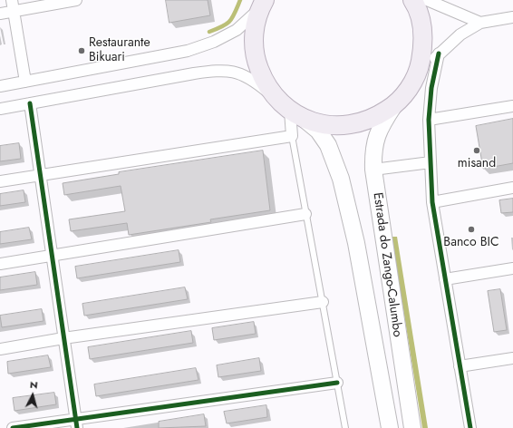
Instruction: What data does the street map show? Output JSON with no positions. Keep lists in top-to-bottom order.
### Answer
{
  "streets": {
    "main road": ["Estrada do Zango-Calumbo"]
  },
  "places": ["Restaurante Bikuari", "misand", "Banco BIC"],
  "north": "top"
}
